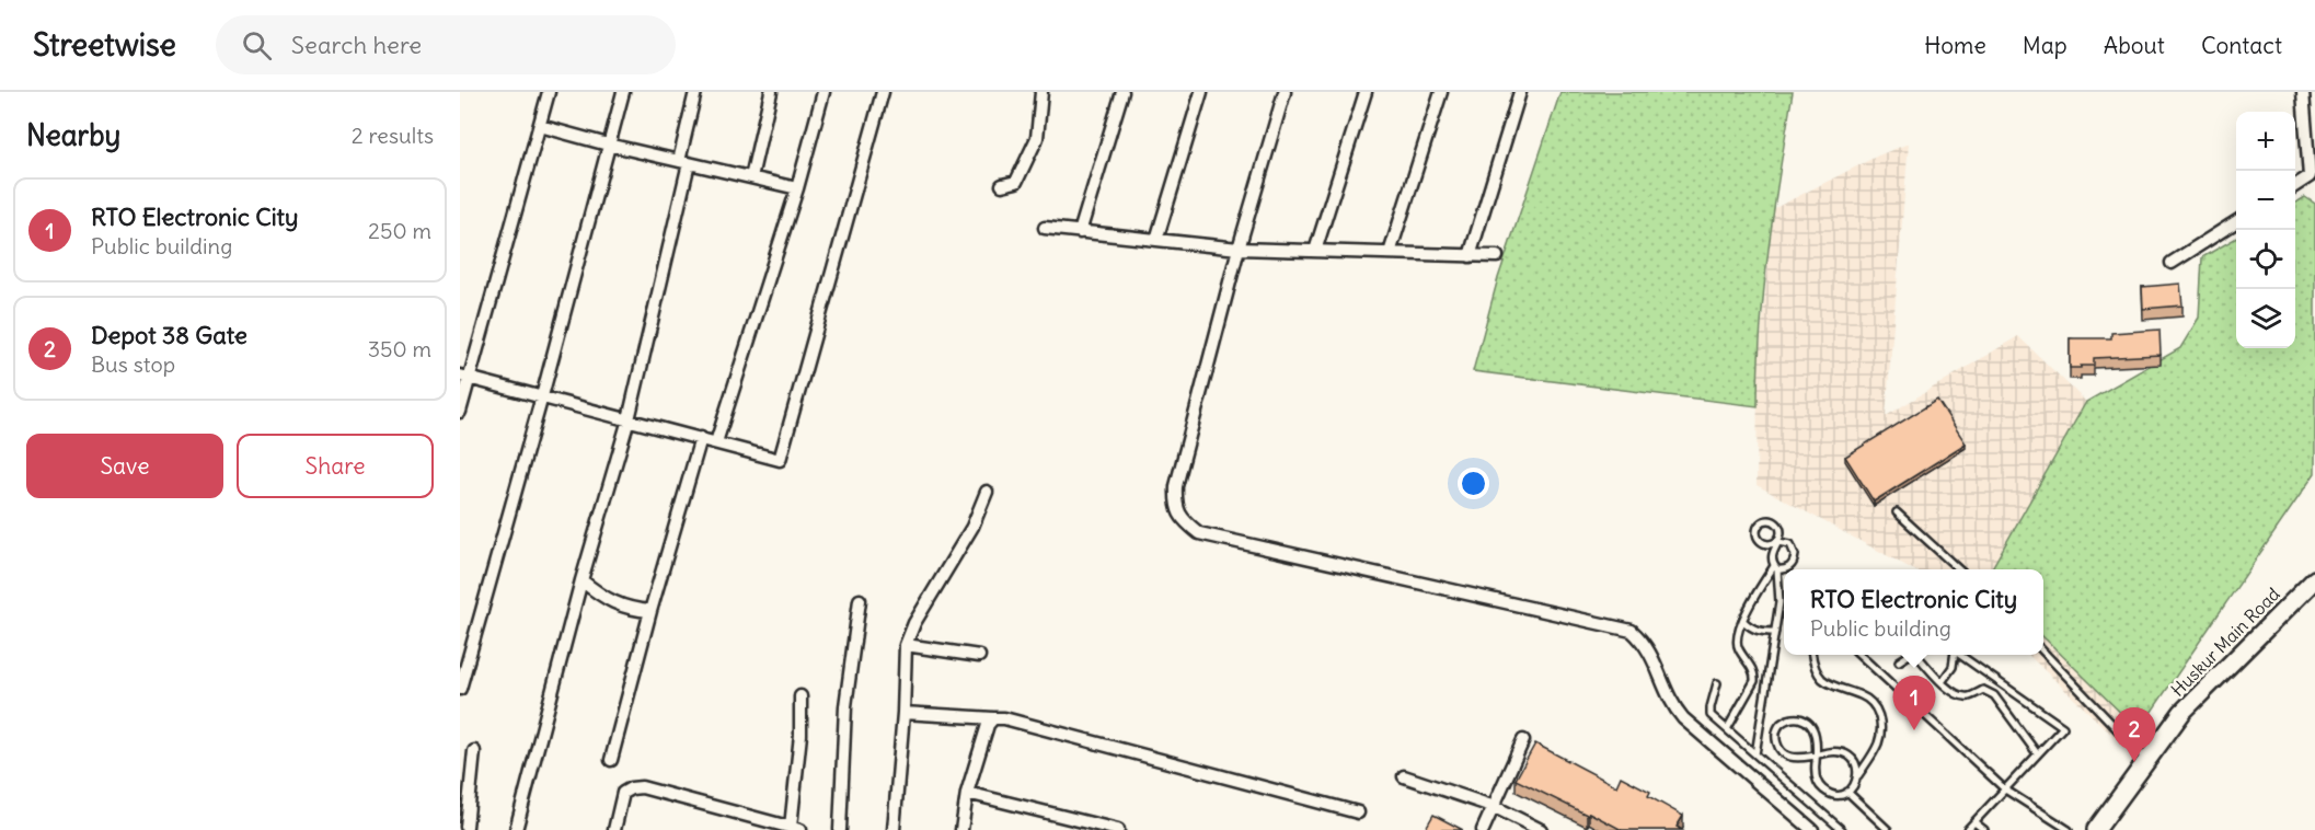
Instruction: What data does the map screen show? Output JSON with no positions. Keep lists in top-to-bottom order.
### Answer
{
  "streets": {
    "main road": ["Huskur Main Road"]
  },
  "page": {
    "header": "Streetwise",
    "search": "Search here",
    "nav": [
      "Home",
      "Map",
      "About",
      "Contact"
    ],
    "heading": ["Nearby", "2 results"],
    "map_buttons": ["+", "−"],
    "list": [
      {
        "mark": "1",
        "name": "RTO Electronic City",
        "note": "Public building",
        "value": "250 m"
      },
      {
        "mark": "2",
        "name": "Depot 38 Gate",
        "note": "Bus stop",
        "value": "350 m"
      }
    ],
    "buttons": ["Save", "Share"],
    "popup": ["RTO Electronic City", "Public building"],
    "pins": ["1", "2"]
  }
}
